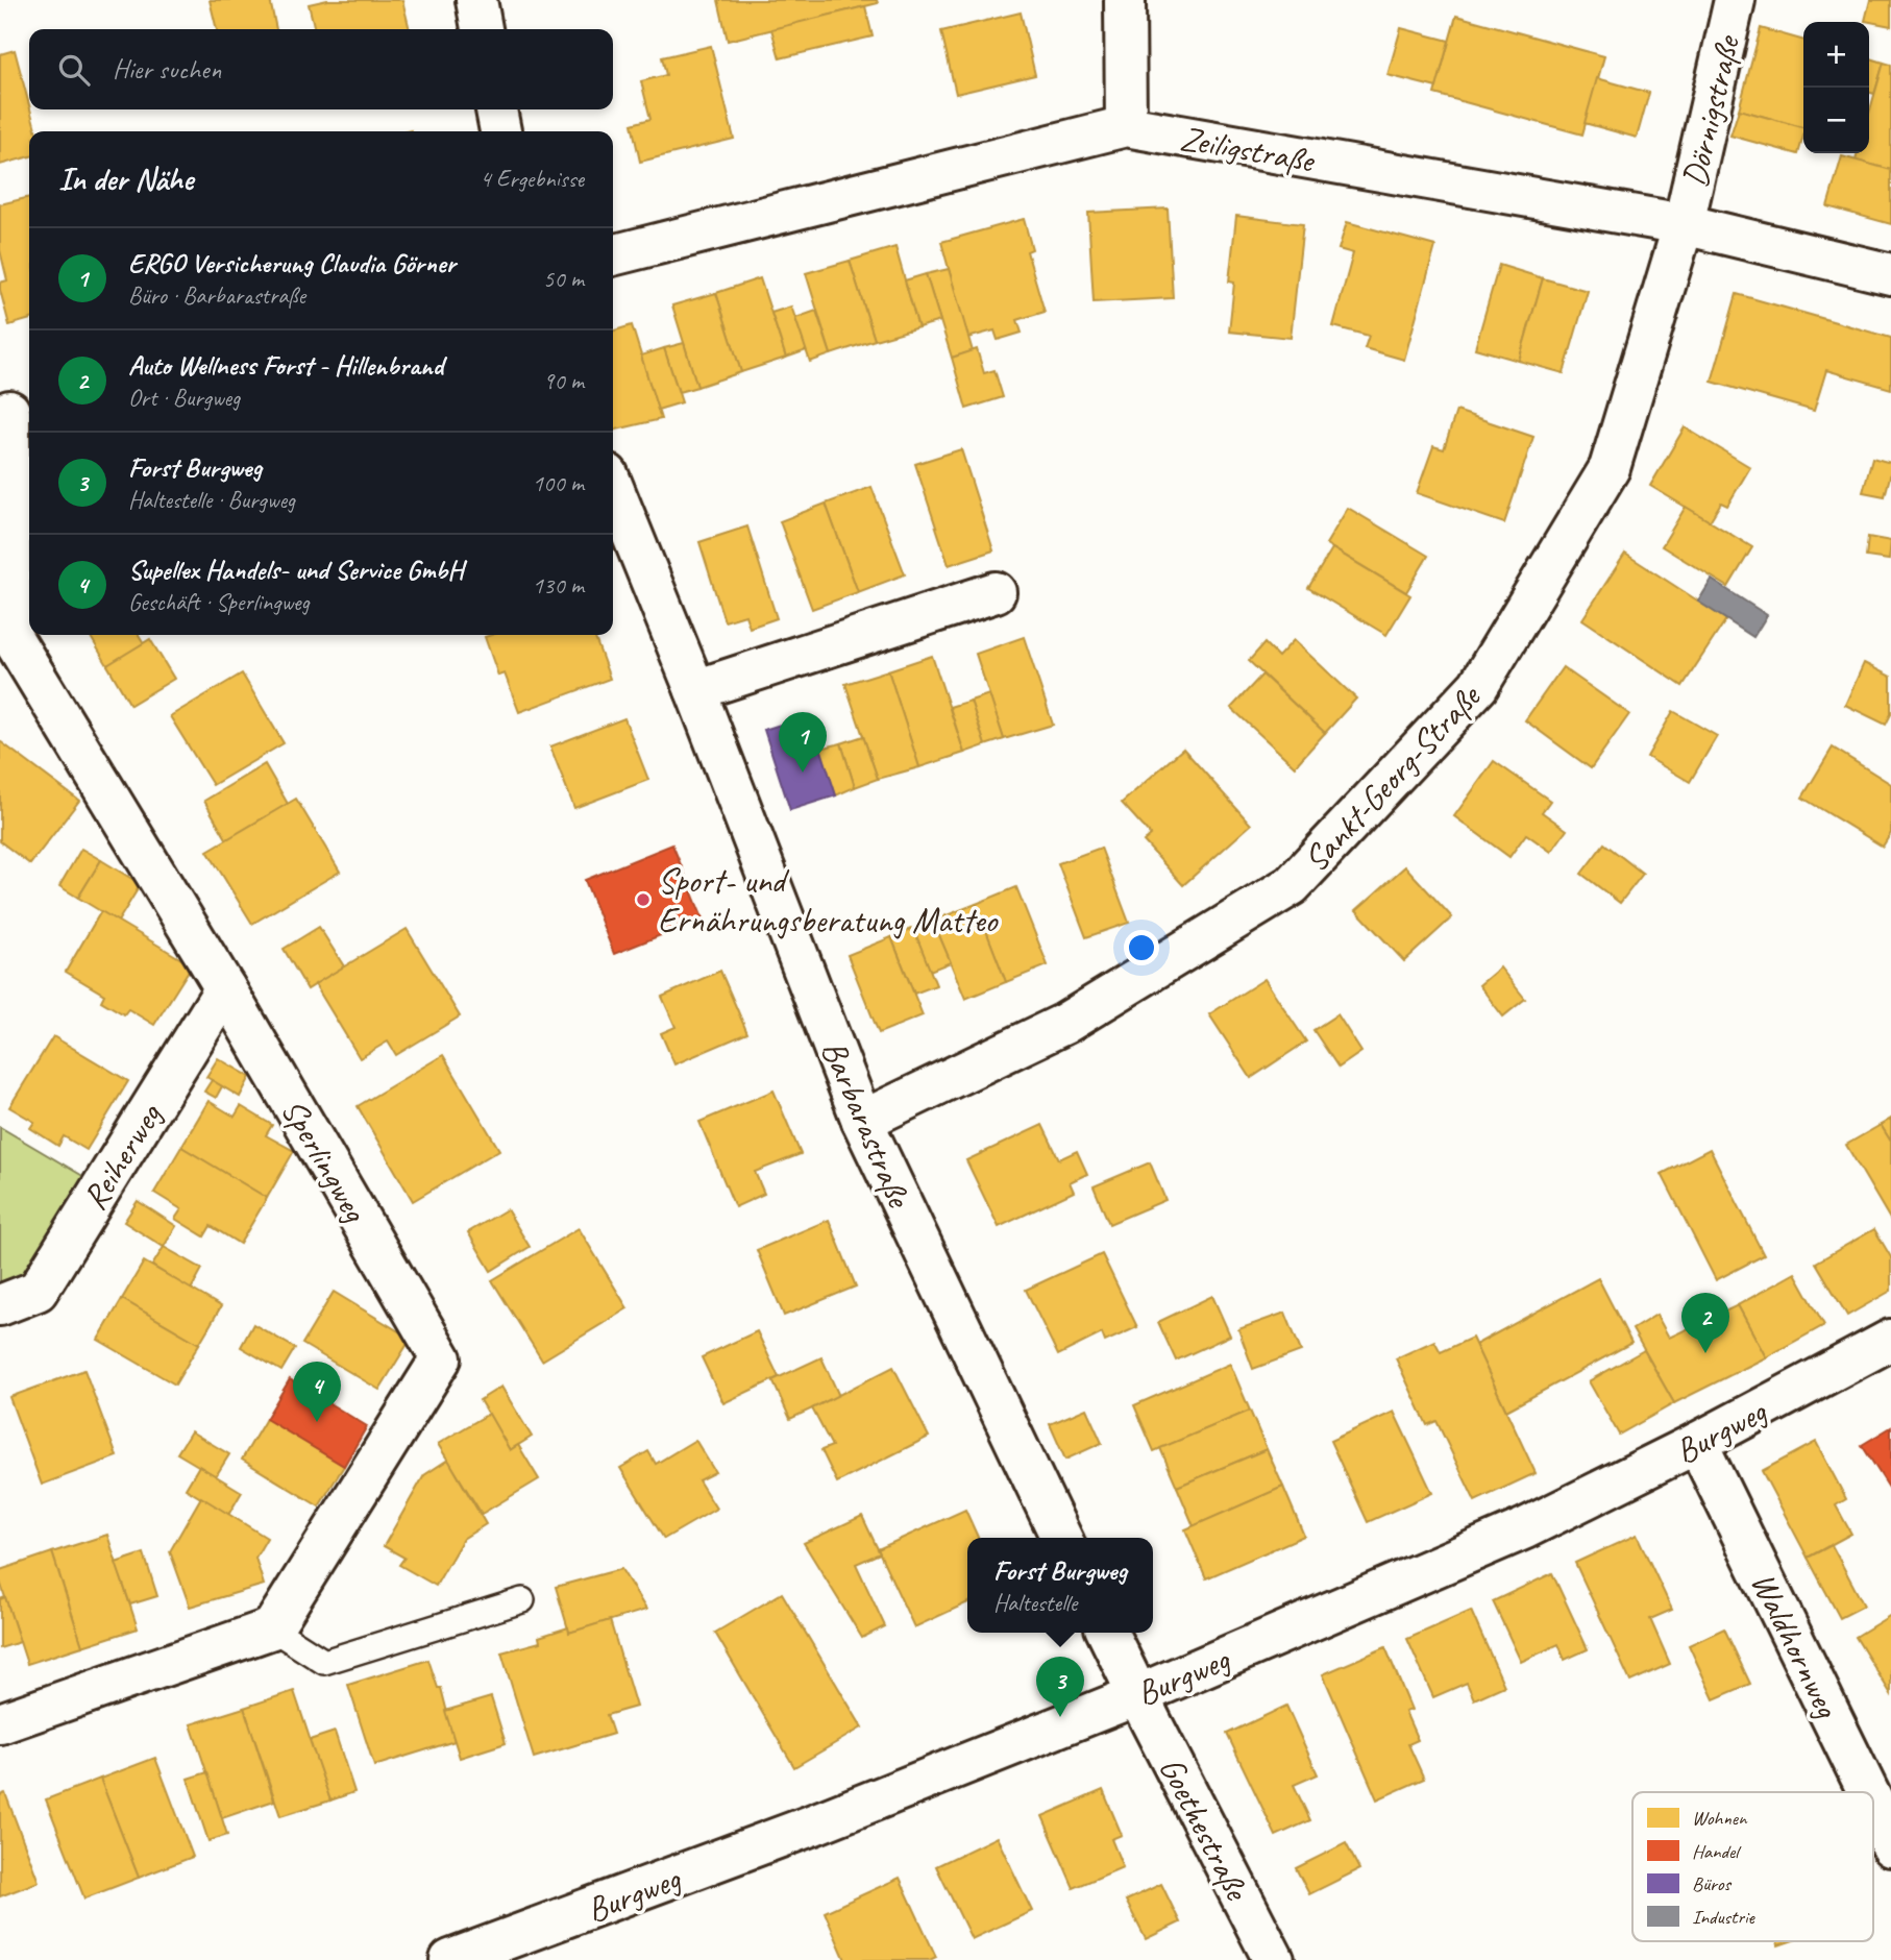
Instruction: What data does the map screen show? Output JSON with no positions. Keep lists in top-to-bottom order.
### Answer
{
  "streets": {
    "street": [
      "Dörnigstraße",
      "Zeiligstraße",
      "Sankt-Georg-Straße",
      "Barbarastraße",
      "Reiherweg",
      "Sperlingweg",
      "Burgweg",
      "Waldhornweg",
      "Goethestraße"
    ]
  },
  "crossings": [
    ["Dörnigstraße", "Zeiligstraße"],
    ["Dörnigstraße", "Sankt-Georg-Straße"],
    ["Zeiligstraße", "Sankt-Georg-Straße"],
    ["Sankt-Georg-Straße", "Barbarastraße"],
    ["Reiherweg", "Sperlingweg"],
    ["Burgweg", "Waldhornweg"],
    ["Burgweg", "Goethestraße"]
  ],
  "places": ["Sport- und Ernährungsberatung Matteo"],
  "legend": [
    "Wohnen",
    "Handel",
    "Büros",
    "Industrie"
  ],
  "page": {
    "map_buttons": ["+", "−"],
    "search": "Hier suchen",
    "heading": ["In der Nähe", "4 Ergebnisse"],
    "list": [
      {
        "mark": "1",
        "name": "ERGO Versicherung Claudia Görner",
        "note": "Büro · Barbarastraße",
        "value": "50 m"
      },
      {
        "mark": "2",
        "name": "Auto Wellness Forst - Hillenbrand",
        "note": "Ort · Burgweg",
        "value": "90 m"
      },
      {
        "mark": "3",
        "name": "Forst Burgweg",
        "note": "Haltestelle · Burgweg",
        "value": "100 m"
      },
      {
        "mark": "4",
        "name": "Supellex Handels- und Service GmbH",
        "note": "Geschäft · Sperlingweg",
        "value": "130 m"
      }
    ],
    "pins": [
      "1",
      "2",
      "4",
      "3"
    ],
    "popup": ["Forst Burgweg", "Haltestelle"]
  }
}
